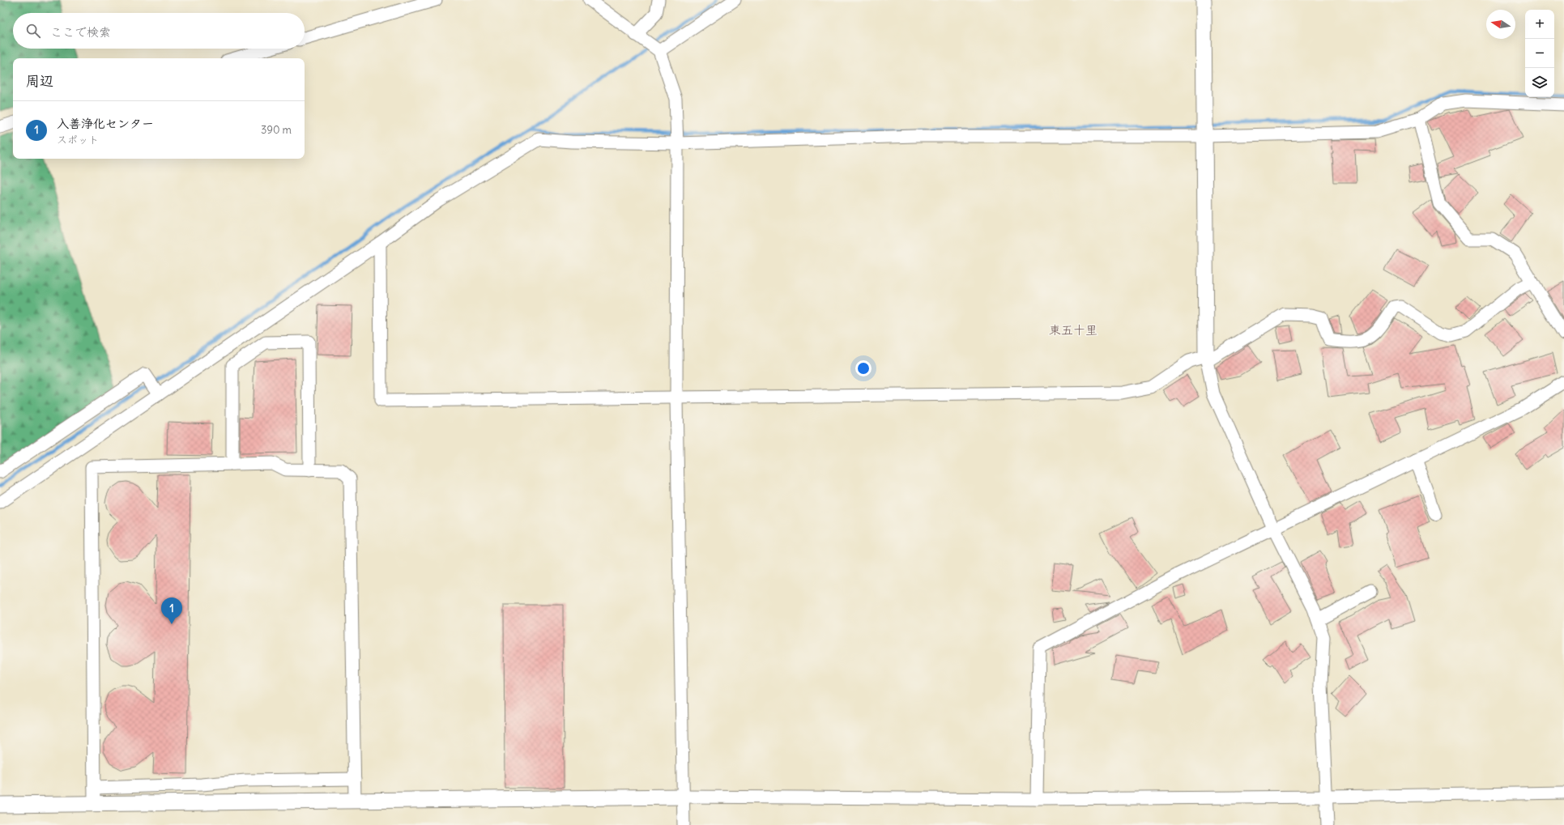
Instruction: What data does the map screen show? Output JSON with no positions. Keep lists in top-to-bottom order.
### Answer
{
  "districts": ["東五十里"],
  "north": "left",
  "page": {
    "map_buttons": ["+", "−"],
    "search": "ここで検索",
    "heading": "周辺",
    "list": [
      {
        "mark": "1",
        "name": "入善浄化センター",
        "note": "スポット",
        "value": "390 m"
      }
    ],
    "pins": "1"
  }
}
